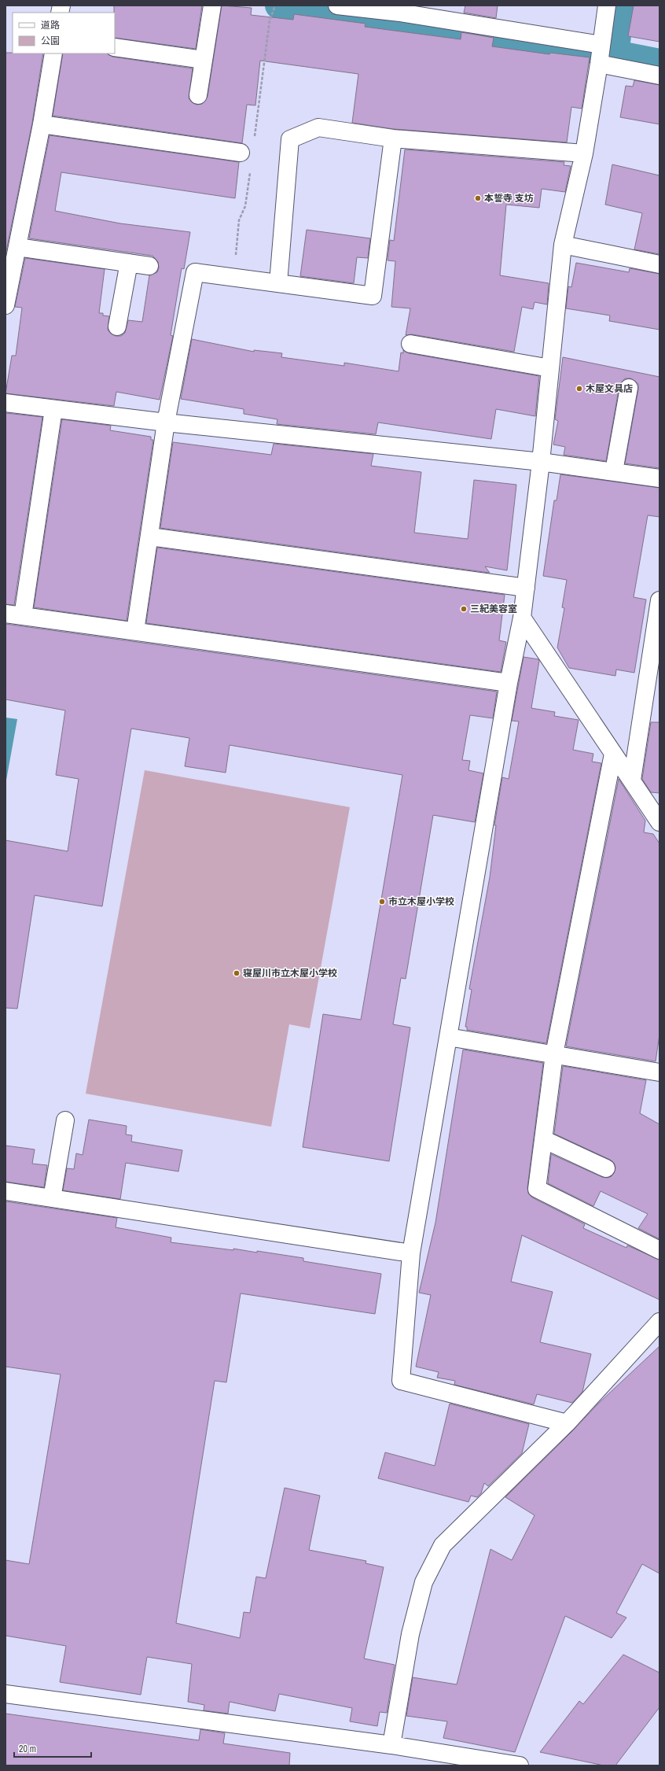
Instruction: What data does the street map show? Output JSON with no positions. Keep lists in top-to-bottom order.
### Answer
{
  "places": [
    "本誓寺 支坊",
    "木屋文具店",
    "三紀美容室",
    "市立木屋小学校",
    "寝屋川市立木屋小学校"
  ],
  "legend": ["道路", "公園"],
  "scale_bar": "20 m"
}
